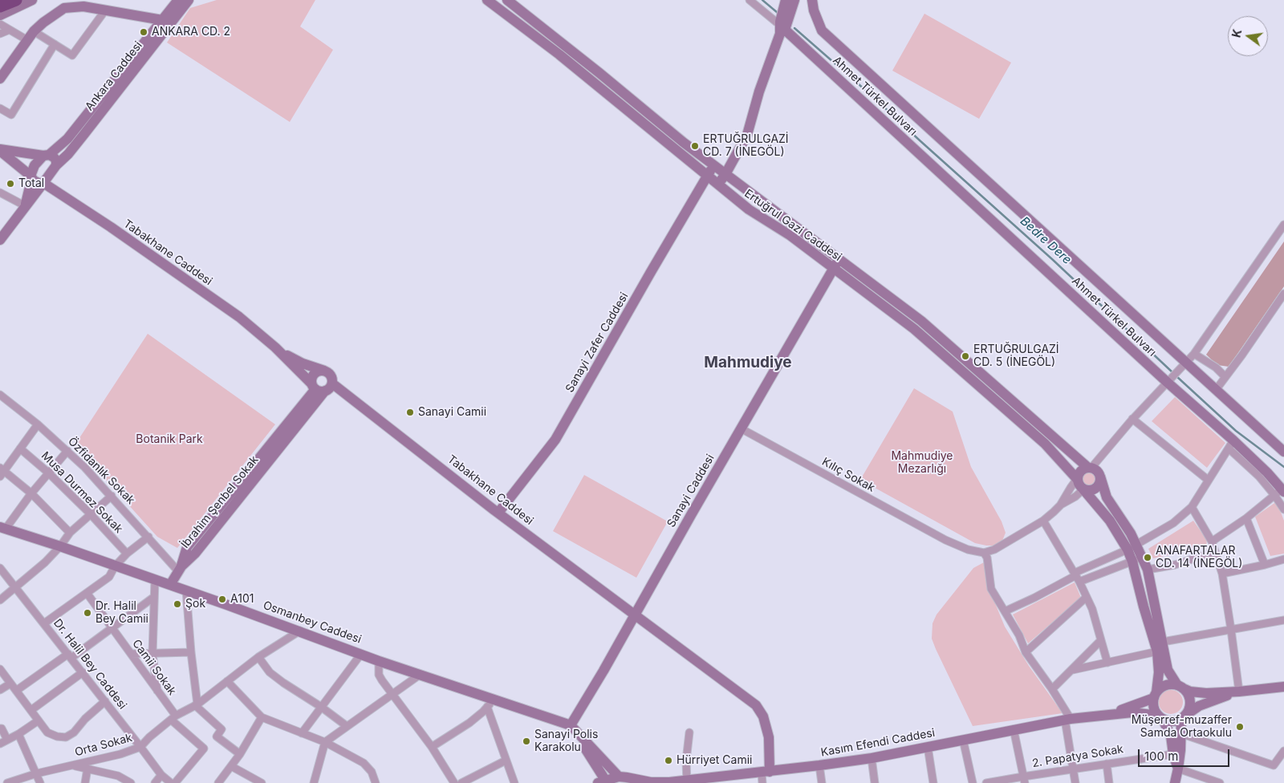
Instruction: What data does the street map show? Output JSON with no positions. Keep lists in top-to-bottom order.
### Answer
{
  "streets": {
    "street": [
      "Ankara Caddesi",
      "Ahmet Türkel Bulvarı",
      "Ertuğrul Gazi Caddesi",
      "Tabakhane Caddesi",
      "Sanayi Zafer Caddesi",
      "Özfidanlık Sokak",
      "Kılıç Sokak",
      "Sanayi Caddesi",
      "Musa Durmez Sokak",
      "İbrahim Şenbel Sokak",
      "Osmanbey Caddesi",
      "Dr. Halil Bey Caddesi",
      "Camii Sokak",
      "Kasım Efendi Caddesi",
      "Orta Sokak",
      "2. Papatya Sokak"
    ]
  },
  "crossings": [
    ["Ankara Caddesi", "Tabakhane Caddesi"],
    ["Ertuğrul Gazi Caddesi", "Sanayi Zafer Caddesi"],
    ["Ertuğrul Gazi Caddesi", "Sanayi Caddesi"],
    ["Tabakhane Caddesi", "Sanayi Zafer Caddesi"],
    ["Tabakhane Caddesi", "Sanayi Caddesi"],
    ["Tabakhane Caddesi", "İbrahim Şenbel Sokak"],
    ["Tabakhane Caddesi", "Kasım Efendi Caddesi"],
    ["Özfidanlık Sokak", "İbrahim Şenbel Sokak"],
    ["Kılıç Sokak", "Sanayi Caddesi"],
    ["Sanayi Caddesi", "Osmanbey Caddesi"],
    ["İbrahim Şenbel Sokak", "Osmanbey Caddesi"],
    ["Osmanbey Caddesi", "Kasım Efendi Caddesi"],
    ["Dr. Halil Bey Caddesi", "Orta Sokak"]
  ],
  "districts": ["Mahmudiye"],
  "water": ["Bedre Dere"],
  "parks": ["Botanik Park", "Mahmudiye Mezarlığı"],
  "places": [
    "ANKARA CD. 2",
    "ERTUĞRULGAZİ CD. 7 (İNEGÖL)",
    "Total",
    "ERTUĞRULGAZİ CD. 5 (İNEGÖL)",
    "Sanayi Camii",
    "ANAFARTALAR CD. 14 (İNEGÖL)",
    "A101",
    "Şok",
    "Dr. Halil Bey Camii",
    "Müşerref-muzaffer Samda Ortaokulu",
    "Sanayi Polis Karakolu",
    "Hürriyet Camii"
  ],
  "scale_bar": "100 m",
  "north": "left"
}
